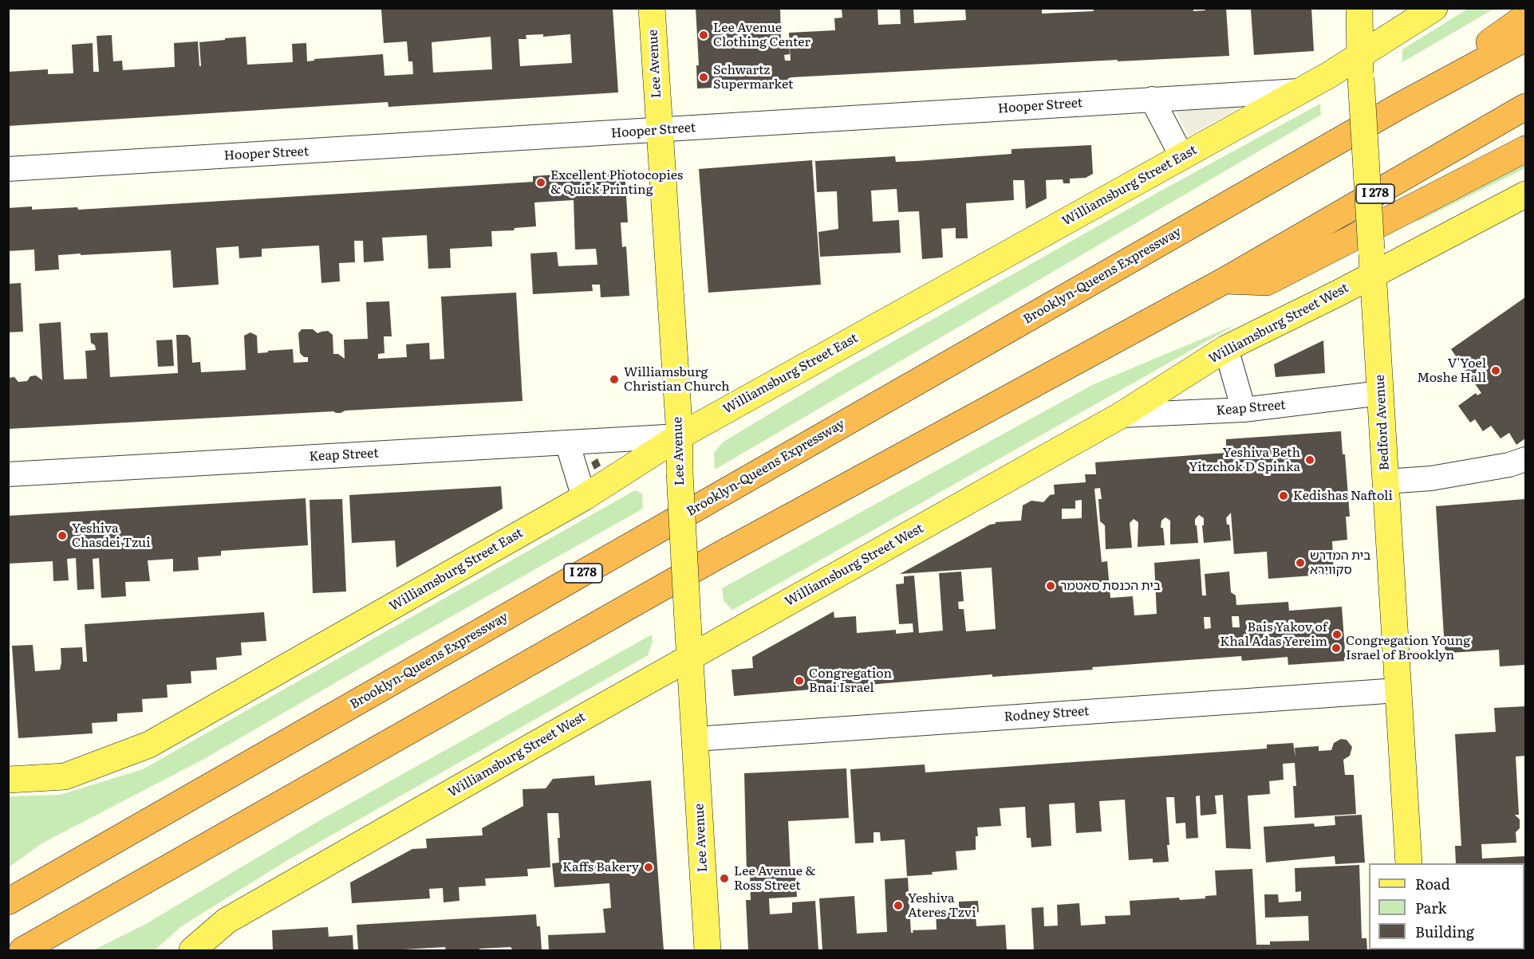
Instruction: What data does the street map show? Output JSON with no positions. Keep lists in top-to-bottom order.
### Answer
{
  "streets": {
    "highway": ["I 278", "Brooklyn-Queens Expressway"],
    "main road": [
      "Lee Avenue",
      "Williamsburg Street East",
      "Williamsburg Street West",
      "Bedford Avenue"
    ],
    "street": ["Hooper Street", "Keap Street", "Rodney Street"]
  },
  "crossings": [
    ["Lee Avenue", "Hooper Street"],
    ["Lee Avenue", "Williamsburg Street East"],
    ["Lee Avenue", "Williamsburg Street West"],
    ["Lee Avenue", "Keap Street"],
    ["Lee Avenue", "Rodney Street"],
    ["Hooper Street", "Williamsburg Street East"],
    ["Williamsburg Street East", "Keap Street"],
    ["Williamsburg Street East", "Bedford Avenue"],
    ["Williamsburg Street West", "Keap Street"],
    ["Williamsburg Street West", "Bedford Avenue"],
    ["Keap Street", "Bedford Avenue"],
    ["Bedford Avenue", "Rodney Street"]
  ],
  "places": [
    "Lee Avenue Clothing Center",
    "Schwartz Supermarket",
    "Excellent Photocopies & Quick Printing",
    "V'Yoel Moshe Hall",
    "Williamsburg Christian Church",
    "Yeshiva Beth Yitzchok D Spinka",
    "Kedishas Naftoli",
    "Yeshiva Chasdei Tzui",
    "בית המדרש סקווירא",
    "בית הכנסת סאטמר",
    "Bais Yakov of Khal Adas Yereim",
    "Congregation Young Israel of Brooklyn",
    "Congregation Bnai Israel",
    "Kaffs Bakery",
    "Lee Avenue & Ross Street",
    "Yeshiva Ateres Tzvi"
  ],
  "legend": ["Road", "Park", "Building"]
}
